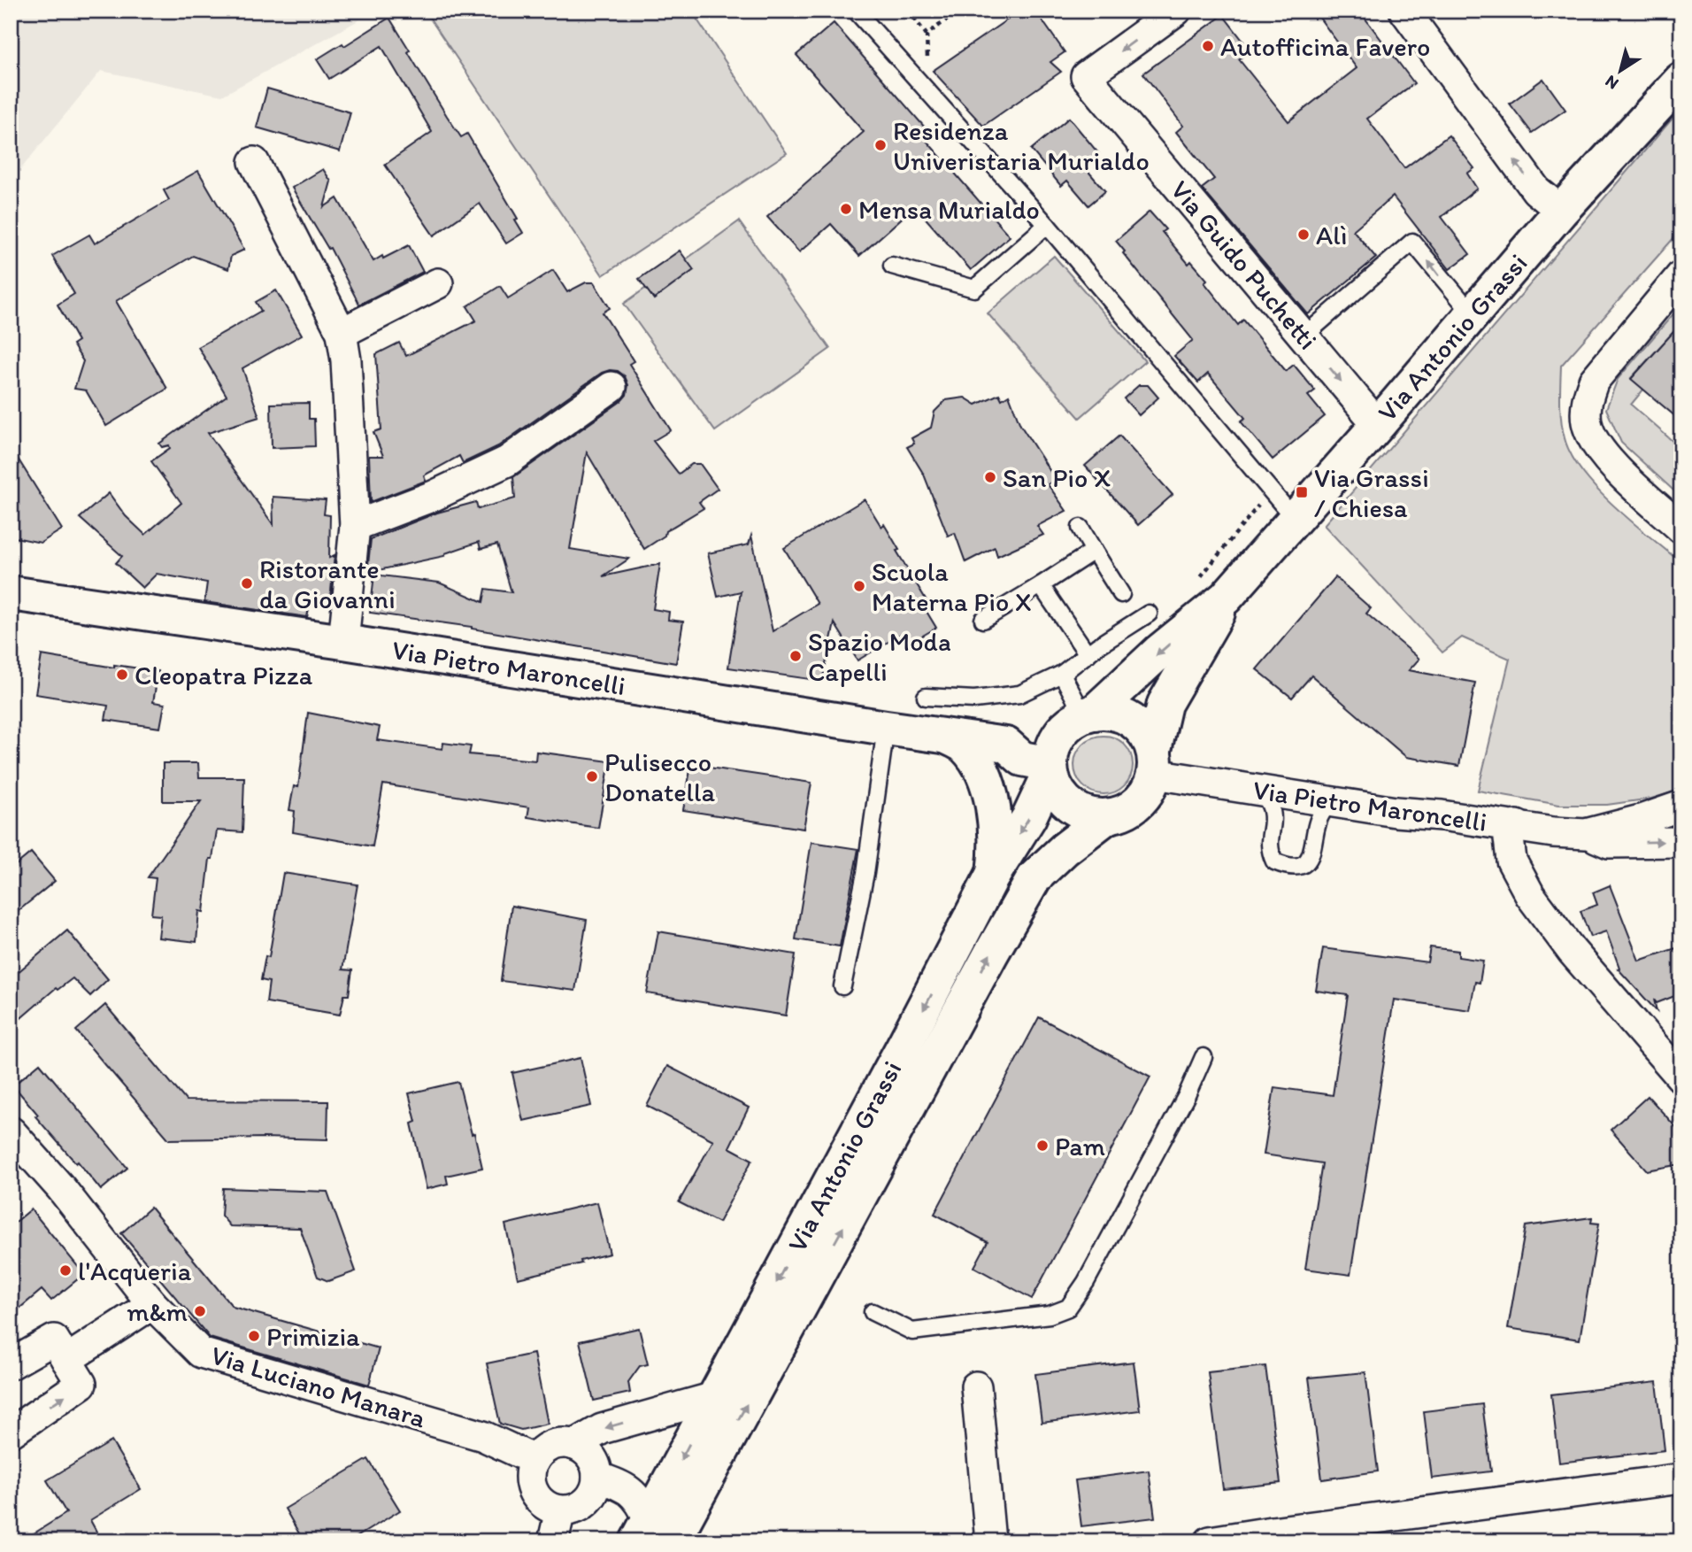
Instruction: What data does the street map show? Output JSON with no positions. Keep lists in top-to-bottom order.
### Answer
{
  "streets": {
    "street": [
      "Via Guido Puchetti",
      "Via Antonio Grassi",
      "Via Pietro Maroncelli",
      "Via Luciano Manara"
    ]
  },
  "crossings": [
    ["Via Guido Puchetti", "Via Antonio Grassi"],
    ["Via Antonio Grassi", "Via Pietro Maroncelli"]
  ],
  "one_way": ["Via Guido Puchetti"],
  "places": {
    "other": [
      "Autofficina Favero",
      "Residenza Univeristaria Murialdo",
      "Mensa Murialdo",
      "Alì",
      "San Pio X",
      "Ristorante da Giovanni",
      "Scuola Materna Pio X",
      "Spazio Moda Capelli",
      "Cleopatra Pizza",
      "Pulisecco Donatella",
      "Pam",
      "l'Acqueria",
      "m&m",
      "Primizia"
    ],
    "transit": ["Via Grassi / Chiesa"]
  },
  "north": "bottom left"
}
